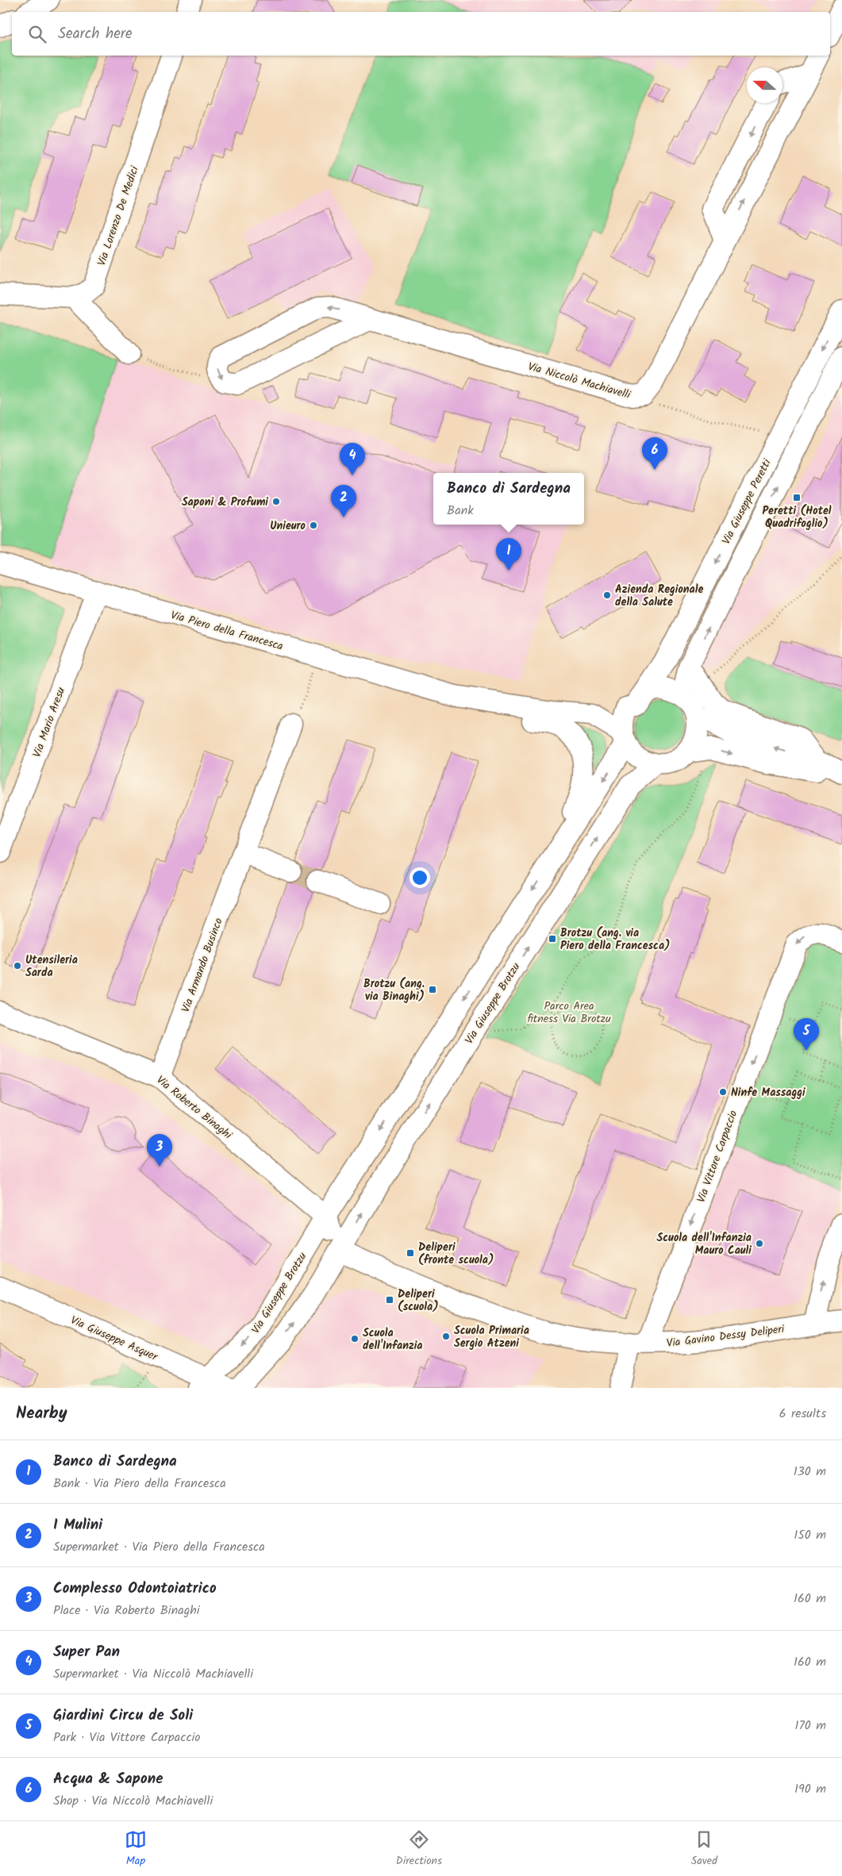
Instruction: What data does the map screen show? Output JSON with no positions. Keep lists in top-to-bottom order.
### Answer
{
  "streets": {
    "street": [
      "Via Lorenzo De Medici",
      "Via Niccolò Machiavelli",
      "Via Giuseppe Peretti",
      "Via Piero della Francesca",
      "Via Mario Aresu",
      "Via Armando Businco",
      "Via Giuseppe Brotzu",
      "Via Roberto Binaghi",
      "Via Vittore Carpaccio",
      "Via Gavino Dessy Deliperi",
      "Via Giuseppe Asquer"
    ]
  },
  "crossings": [
    ["Via Giuseppe Peretti", "Via Piero della Francesca"],
    ["Via Giuseppe Peretti", "Via Giuseppe Brotzu"],
    ["Via Piero della Francesca", "Via Mario Aresu"],
    ["Via Piero della Francesca", "Via Giuseppe Brotzu"],
    ["Via Armando Businco", "Via Roberto Binaghi"],
    ["Via Giuseppe Brotzu", "Via Roberto Binaghi"],
    ["Via Giuseppe Brotzu", "Via Gavino Dessy Deliperi"],
    ["Via Giuseppe Brotzu", "Via Giuseppe Asquer"],
    ["Via Vittore Carpaccio", "Via Gavino Dessy Deliperi"]
  ],
  "one_way": ["Via Vittore Carpaccio"],
  "parks": ["Parco Area fitness Via Brotzu"],
  "places": {
    "transit": [
      "Peretti (Hotel Quadrifoglio)",
      "Brotzu (ang. via Piero della Francesca)",
      "Brotzu (ang. via Binaghi)",
      "Deliperi (fronte scuola)",
      "Deliperi (scuola)"
    ],
    "other": [
      "Saponi & Profumi",
      "Unieuro",
      "Azienda Regionale della Salute",
      "Utensileria Sarda",
      "Ninfe Massaggi",
      "Scuola dell'Infanzia Mauro Cauli",
      "Scuola Primaria Sergio Atzeni",
      "Scuola dell'Infanzia"
    ]
  },
  "north": "left",
  "page": {
    "search": "Search here",
    "pins": [
      "6",
      "4",
      "2",
      "1",
      "5",
      "3"
    ],
    "popup": ["Banco di Sardegna", "Bank"],
    "heading": ["Nearby", "6 results"],
    "list": [
      {
        "mark": "1",
        "name": "Banco di Sardegna",
        "note": "Bank · Via Piero della Francesca",
        "value": "130 m"
      },
      {
        "mark": "2",
        "name": "I Mulini",
        "note": "Supermarket · Via Piero della Francesca",
        "value": "150 m"
      },
      {
        "mark": "3",
        "name": "Complesso Odontoiatrico",
        "note": "Place · Via Roberto Binaghi",
        "value": "160 m"
      },
      {
        "mark": "4",
        "name": "Super Pan",
        "note": "Supermarket · Via Niccolò Machiavelli",
        "value": "160 m"
      },
      {
        "mark": "5",
        "name": "Giardini Circu de Soli",
        "note": "Park · Via Vittore Carpaccio",
        "value": "170 m"
      },
      {
        "mark": "6",
        "name": "Acqua & Sapone",
        "note": "Shop · Via Niccolò Machiavelli",
        "value": "190 m"
      }
    ],
    "nav": ["Map", "Directions", "Saved"]
  }
}
